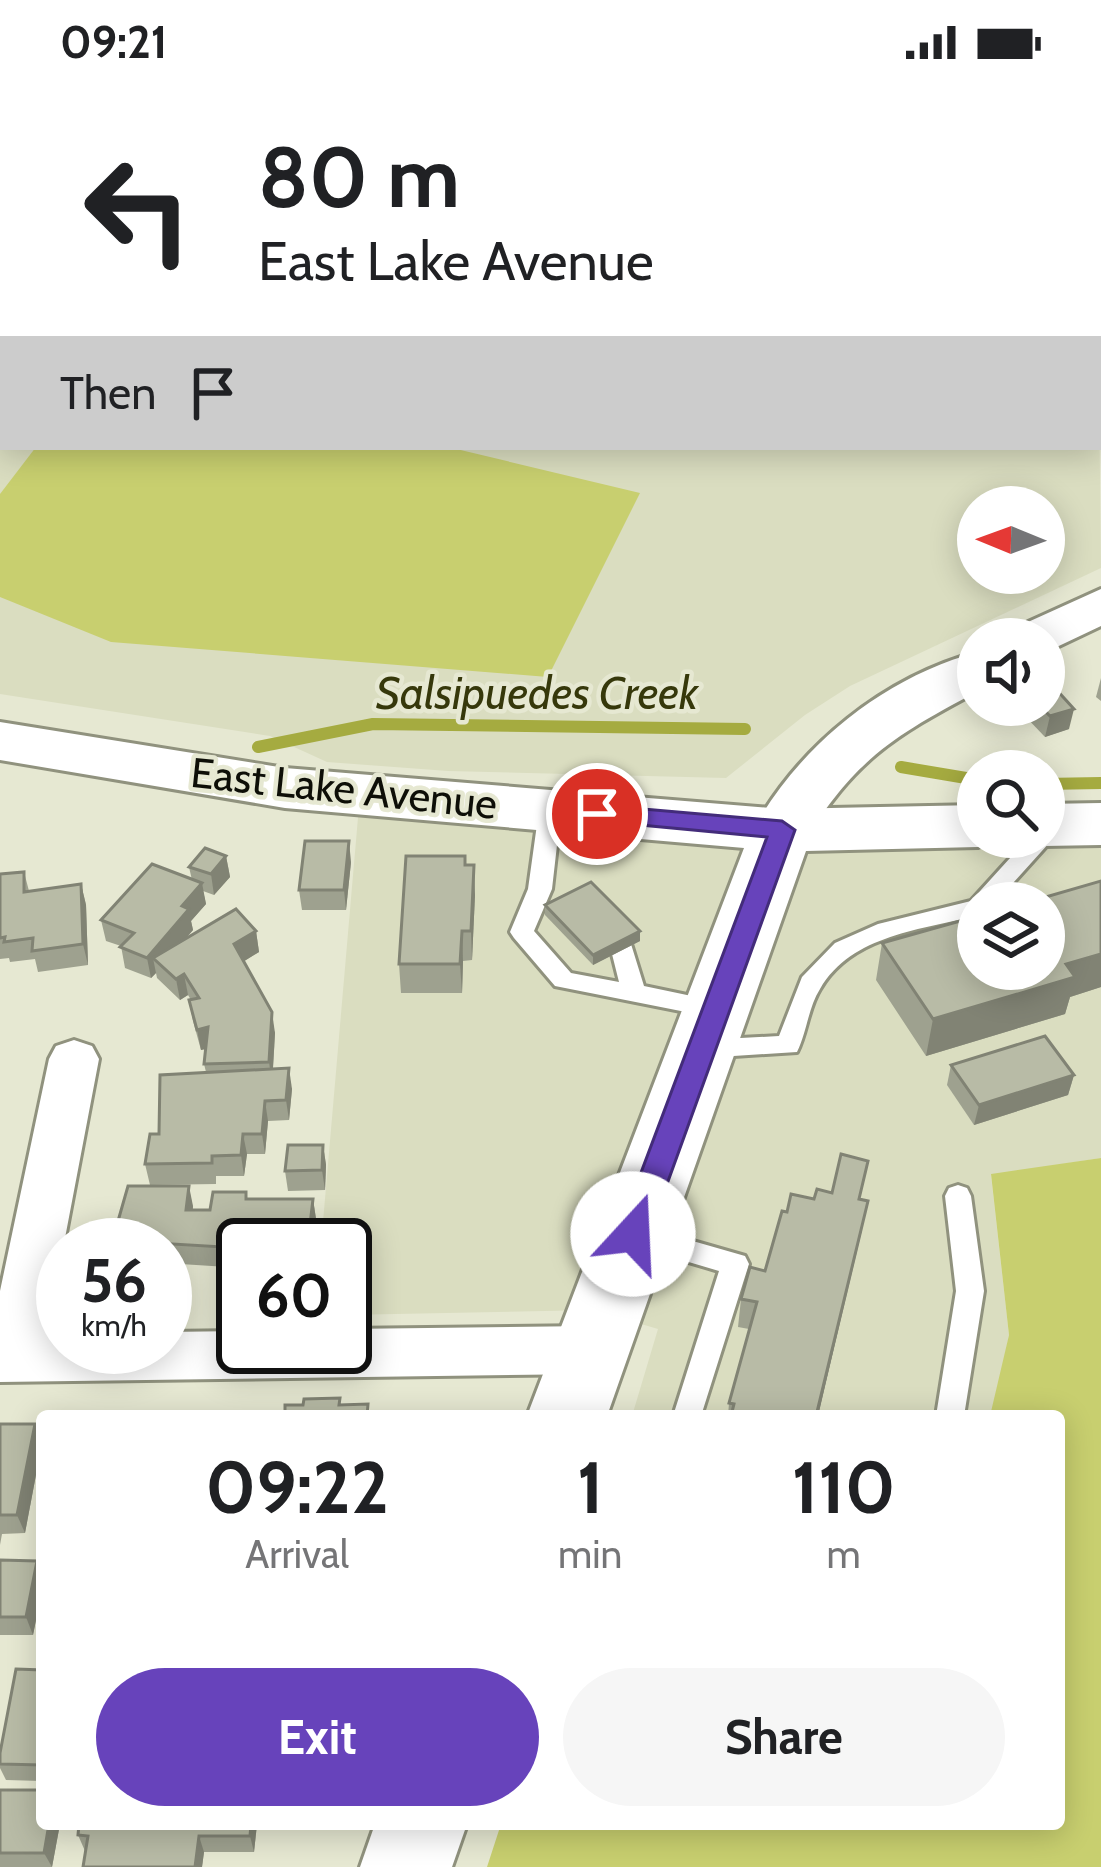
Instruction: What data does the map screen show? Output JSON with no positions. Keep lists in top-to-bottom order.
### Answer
{
  "streets": {
    "main road": ["East Lake Avenue"]
  },
  "water": ["Salsipuedes Creek"],
  "north": "left",
  "page": {
    "status": "09:21",
    "turn": ["80 m", "East Lake Avenue"],
    "then": "Then",
    "speed": "56 km/h",
    "limit": "60",
    "eta": [
      "09:22",
      "Arrival",
      "1",
      "min",
      "110",
      "m"
    ],
    "buttons": ["Exit", "Share"]
  }
}
